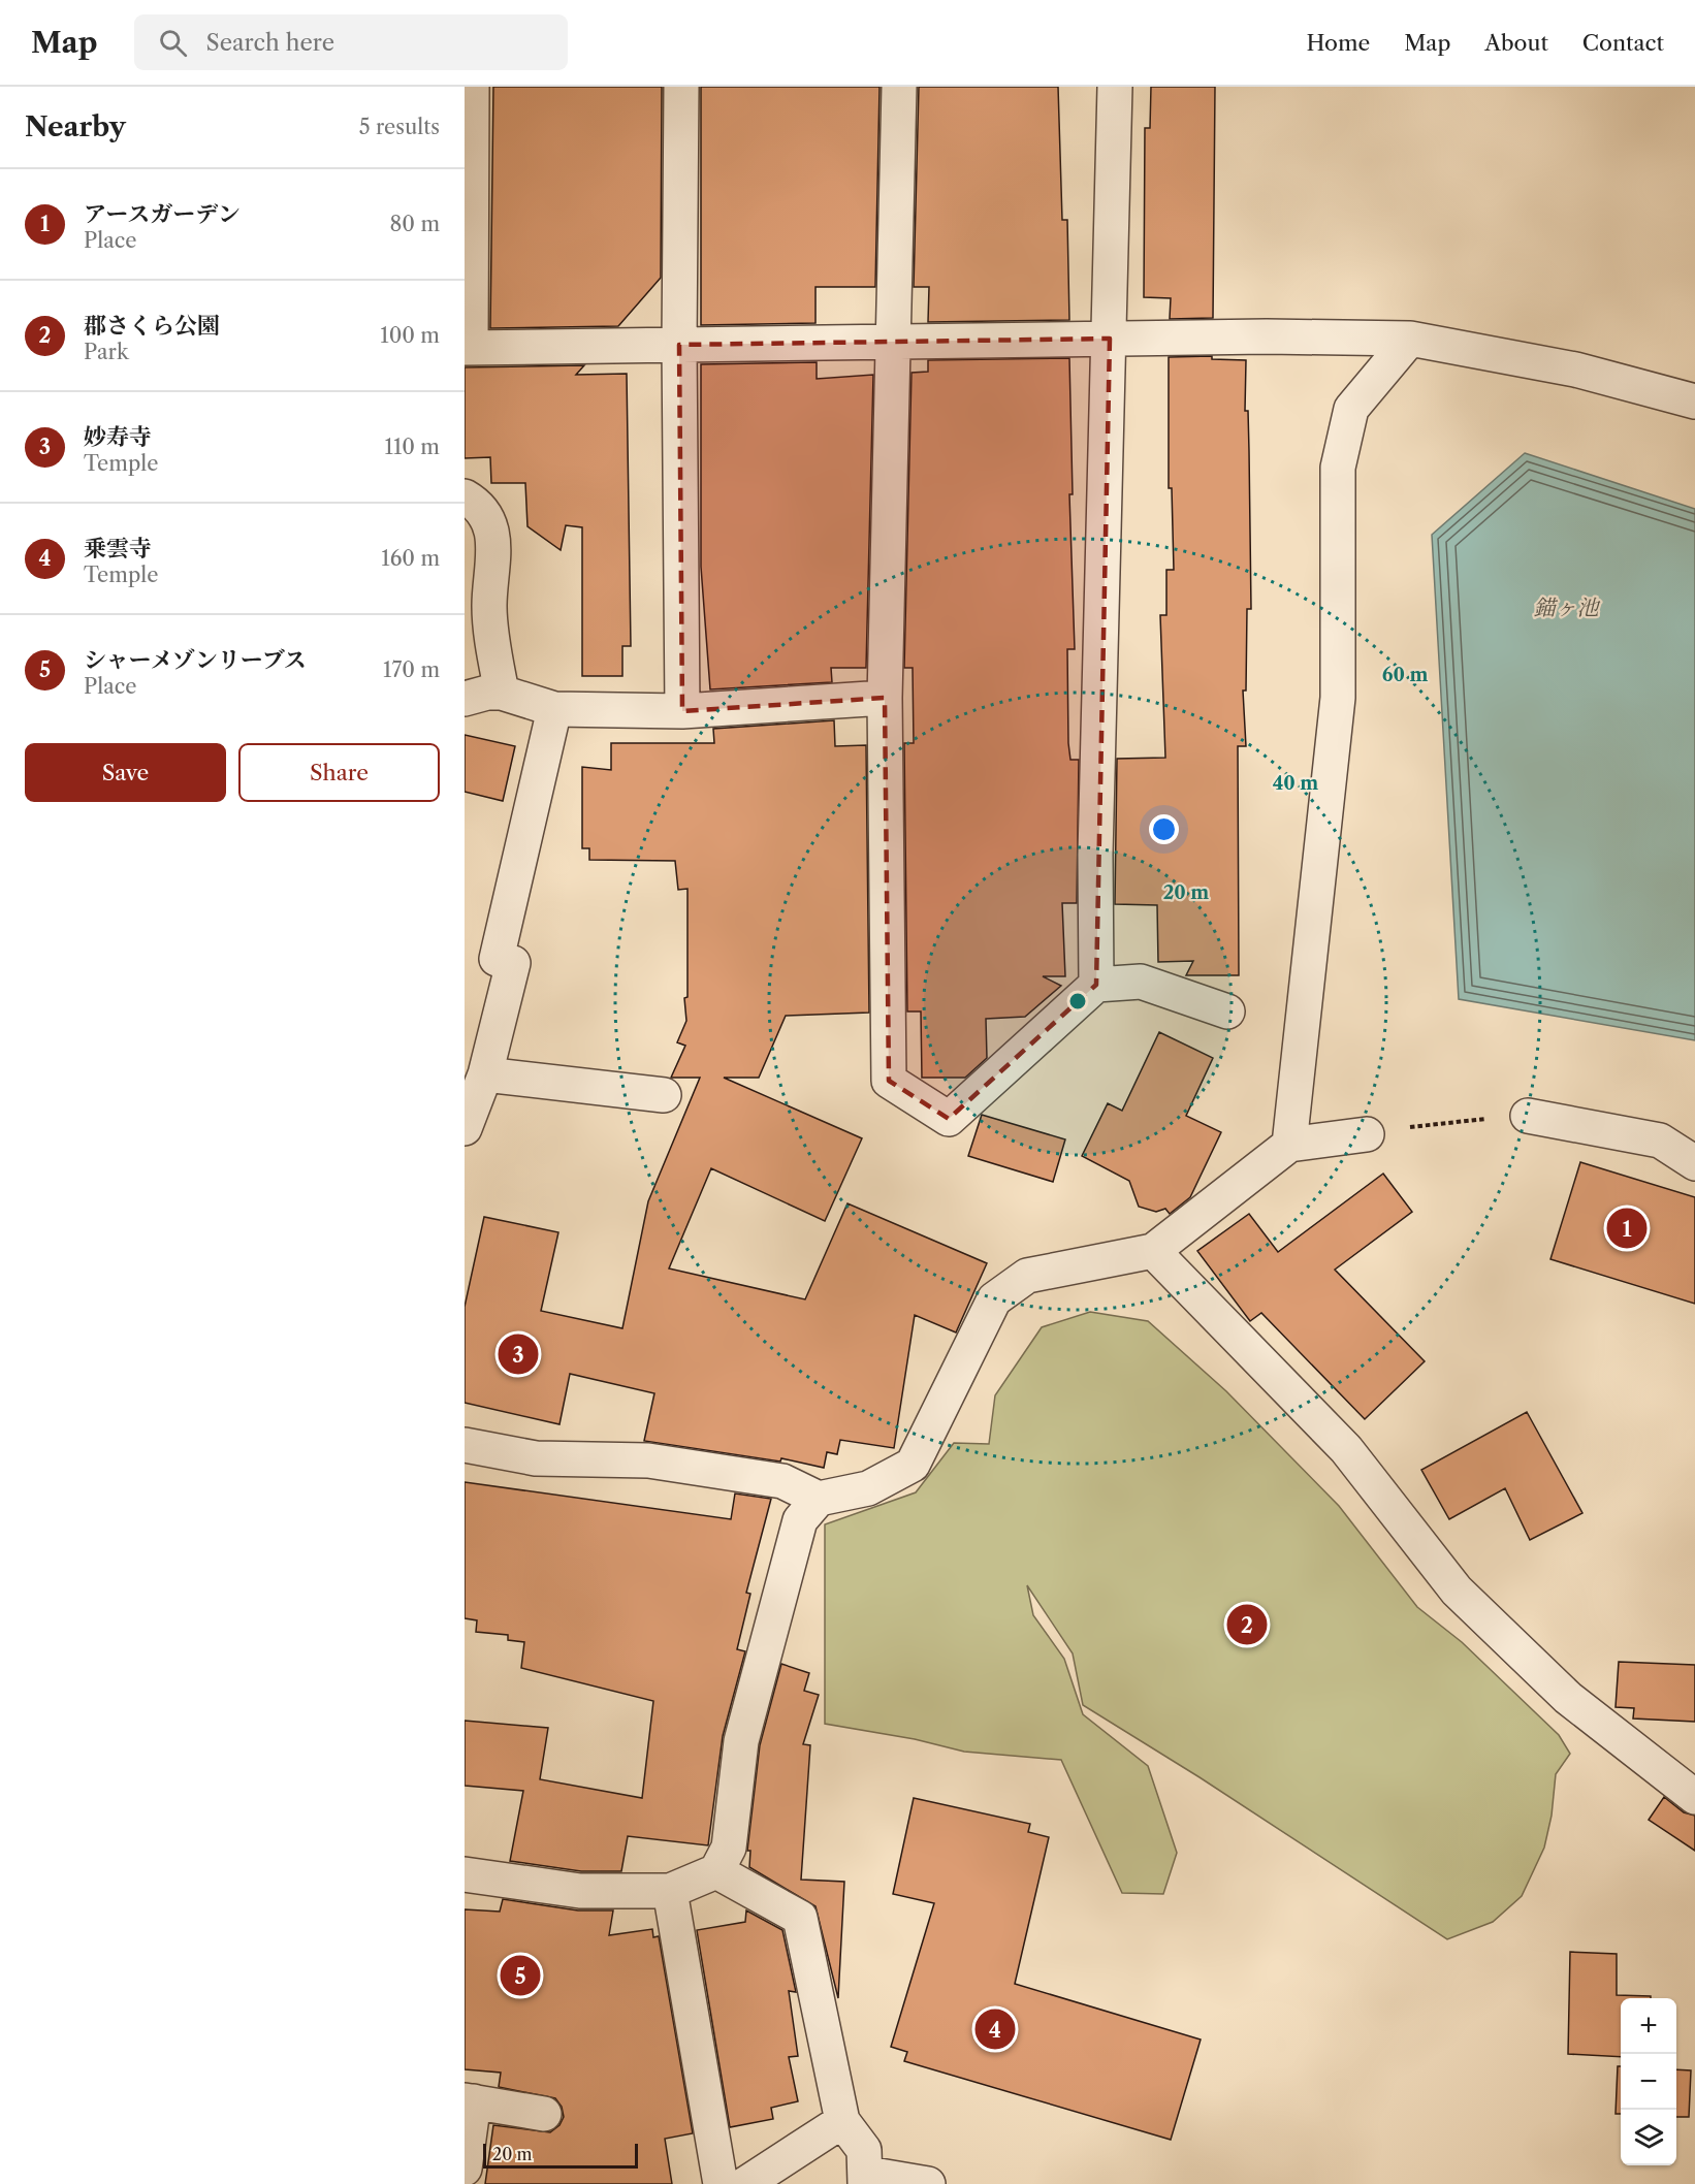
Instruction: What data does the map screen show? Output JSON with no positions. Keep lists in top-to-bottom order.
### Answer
{
  "water": ["錨ヶ池"],
  "scale_bar": "20 m",
  "page": {
    "header": "Map",
    "search": "Search here",
    "nav": [
      "Home",
      "Map",
      "About",
      "Contact"
    ],
    "heading": ["Nearby", "5 results"],
    "list": [
      {
        "mark": "1",
        "name": "アースガーデン",
        "note": "Place",
        "value": "80 m"
      },
      {
        "mark": "2",
        "name": "郡さくら公園",
        "note": "Park",
        "value": "100 m"
      },
      {
        "mark": "3",
        "name": "妙寿寺",
        "note": "Temple",
        "value": "110 m"
      },
      {
        "mark": "4",
        "name": "乗雲寺",
        "note": "Temple",
        "value": "160 m"
      },
      {
        "mark": "5",
        "name": "シャーメゾンリーブス",
        "note": "Place",
        "value": "170 m"
      }
    ],
    "buttons": ["Save", "Share"],
    "pins": [
      "1",
      "3",
      "2",
      "5",
      "4"
    ],
    "map_buttons": ["+", "−"],
    "scale": "20 m"
  },
  "rings": ["60 m", "40 m", "20 m"]
}
